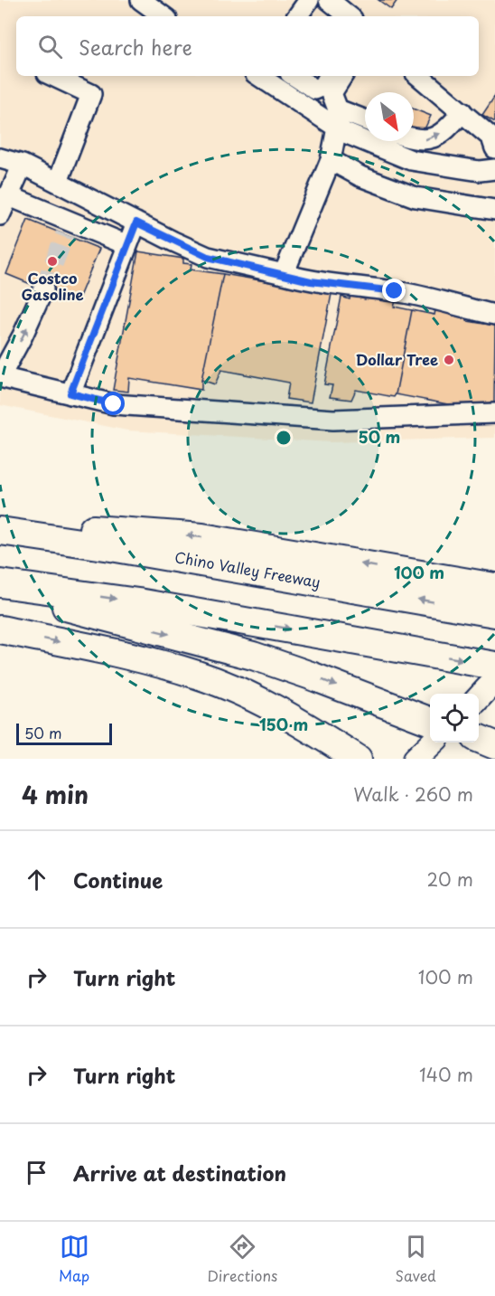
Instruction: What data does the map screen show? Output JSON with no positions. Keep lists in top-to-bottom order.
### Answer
{
  "streets": {
    "highway": ["Chino Valley Freeway"]
  },
  "places": ["Costco Gasoline", "Dollar Tree"],
  "scale_bar": "50 m",
  "north": "bottom right",
  "page": {
    "search": "Search here",
    "scale": "50 m",
    "heading": ["4 min", "Walk · 260 m"],
    "list": [
      ["Continue", "20 m"],
      ["Turn right", "100 m"],
      ["Turn right", "140 m"],
      "Arrive at destination"
    ],
    "nav": ["Map", "Directions", "Saved"]
  },
  "rings": ["50 m", "100 m", "150 m"]
}
